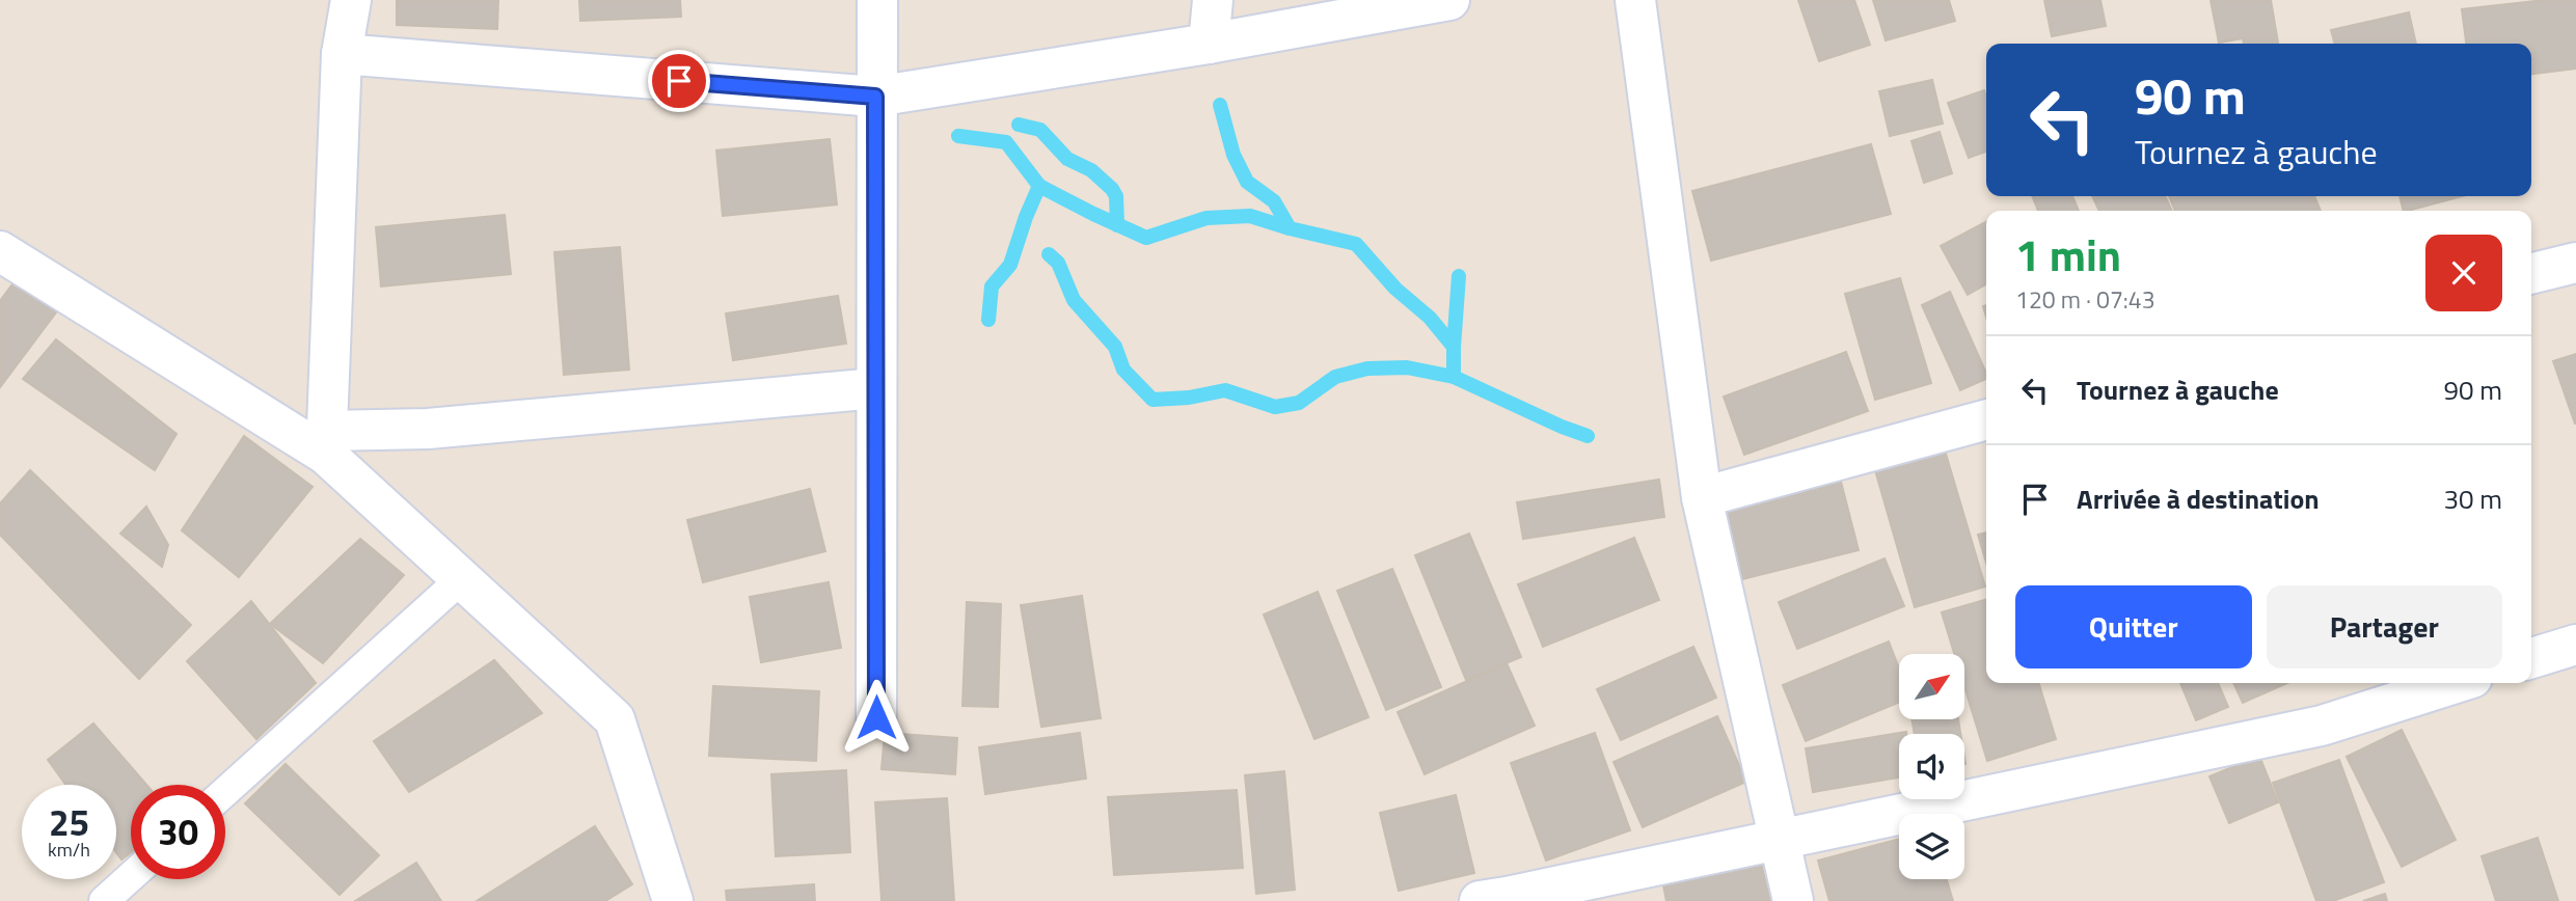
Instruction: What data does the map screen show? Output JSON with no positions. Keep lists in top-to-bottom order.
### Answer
{
  "north": "top right",
  "page": {
    "turn": ["90 m", "Tournez à gauche"],
    "heading": ["1 min", "120 m · 07:43"],
    "list": [
      {
        "name": "Tournez à gauche",
        "value": "90 m"
      },
      {
        "name": "Arrivée à destination",
        "value": "30 m"
      }
    ],
    "buttons": ["Quitter", "Partager"],
    "speed": "25 km/h",
    "limit": "30"
  }
}
